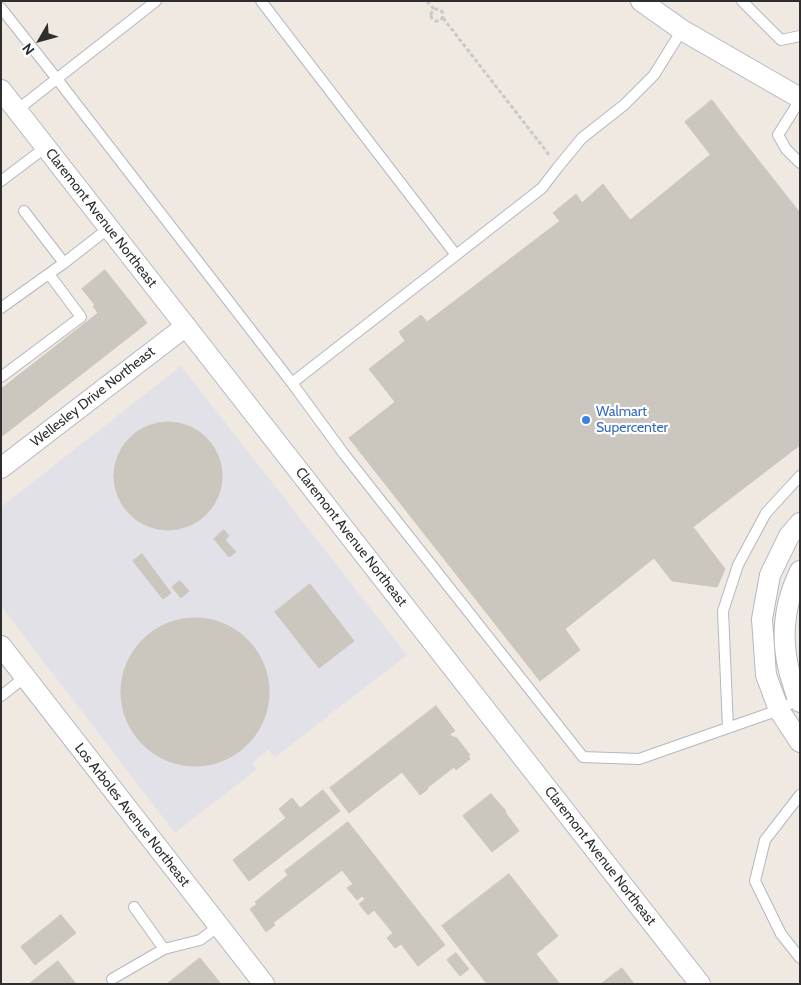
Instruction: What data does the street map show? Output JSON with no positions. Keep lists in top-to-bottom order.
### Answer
{
  "streets": {
    "street": ["Claremont Avenue Northeast", "Wellesley Drive Northeast", "Los Arboles Avenue Northeast"]
  },
  "crossings": [
    ["Claremont Avenue Northeast", "Wellesley Drive Northeast"]
  ],
  "places": ["Walmart Supercenter"],
  "north": "bottom left"
}
